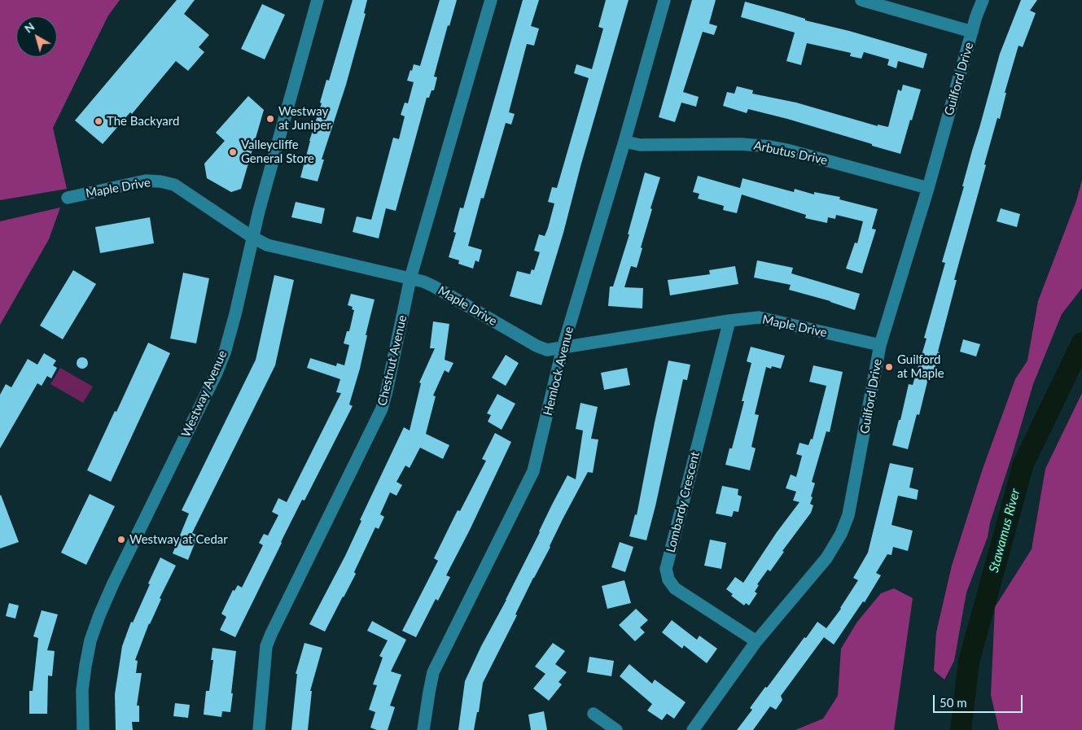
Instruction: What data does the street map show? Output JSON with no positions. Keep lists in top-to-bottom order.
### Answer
{
  "streets": {
    "street": [
      "Guilford Drive",
      "Arbutus Drive",
      "Maple Drive",
      "Chestnut Avenue",
      "Hemlock Avenue",
      "Westway Avenue",
      "Lombardy Crescent"
    ]
  },
  "crossings": [
    ["Guilford Drive", "Arbutus Drive"],
    ["Guilford Drive", "Maple Drive"],
    ["Guilford Drive", "Lombardy Crescent"],
    ["Arbutus Drive", "Hemlock Avenue"],
    ["Maple Drive", "Chestnut Avenue"],
    ["Maple Drive", "Hemlock Avenue"],
    ["Maple Drive", "Westway Avenue"],
    ["Maple Drive", "Lombardy Crescent"]
  ],
  "water": ["Stawamus River"],
  "places": [
    "Westway at Juniper",
    "The Backyard",
    "Valleycliffe General Store",
    "Guilford at Maple",
    "Westway at Cedar"
  ],
  "scale_bar": "50 m",
  "north": "top left"
}
